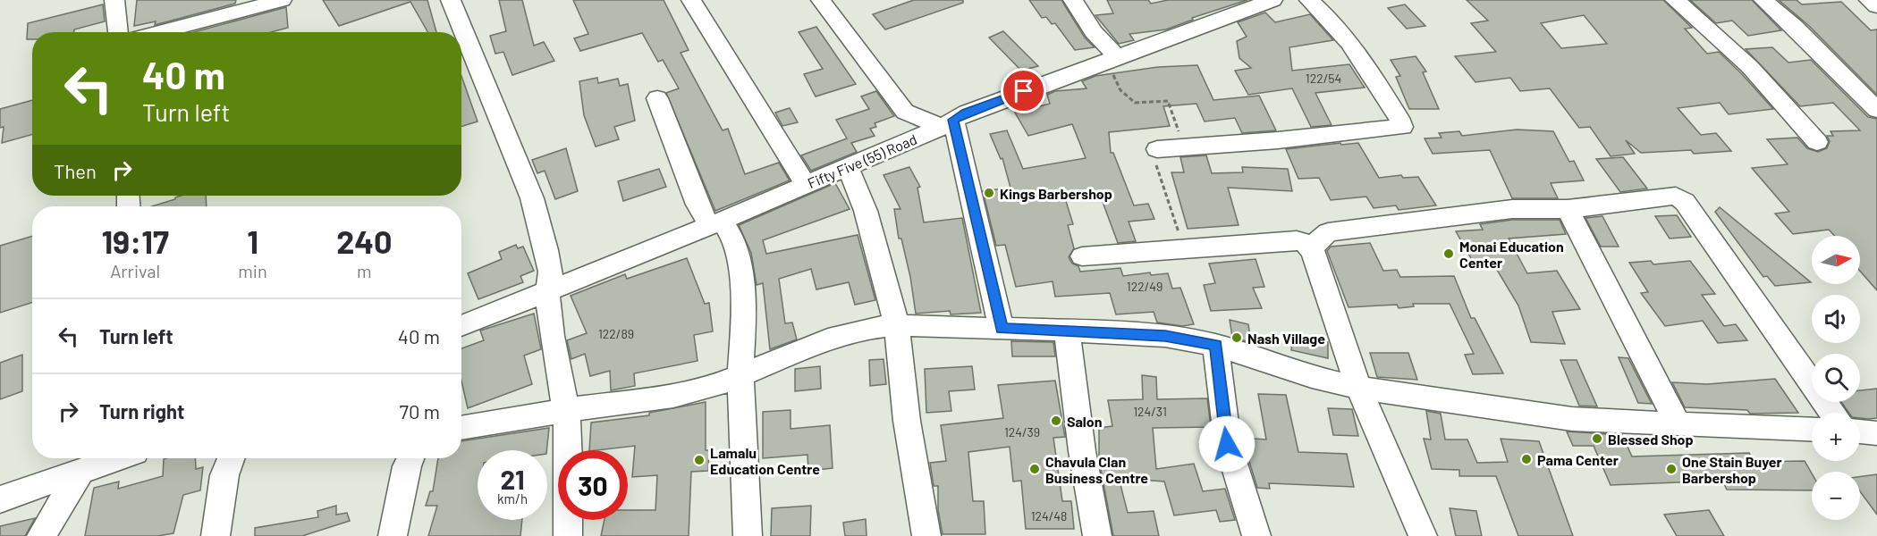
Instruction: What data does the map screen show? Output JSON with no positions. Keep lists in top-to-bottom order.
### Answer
{
  "streets": {
    "street": ["Fifty Five (55) Road"]
  },
  "places": [
    "Kings Barbershop",
    "Monai Education Center",
    "Nash Village",
    "Salon",
    "Blessed Shop",
    "Pama Center",
    "Lamalu Education Centre",
    "Chavula Clan Business Centre",
    "One Stain Buyer Barbershop"
  ],
  "house_numbers": [
    "122/54",
    "122/49",
    "122/89",
    "124/31",
    "124/39",
    "124/48"
  ],
  "north": "right",
  "page": {
    "turn": ["40 m", "Turn left"],
    "then": "Then",
    "eta": [
      "19:17",
      "Arrival",
      "1",
      "min",
      "240",
      "m"
    ],
    "map_buttons": ["+", "−"],
    "list": [
      {
        "name": "Turn left",
        "value": "40 m"
      },
      {
        "name": "Turn right",
        "value": "70 m"
      }
    ],
    "speed": "21 km/h",
    "limit": "30"
  }
}
